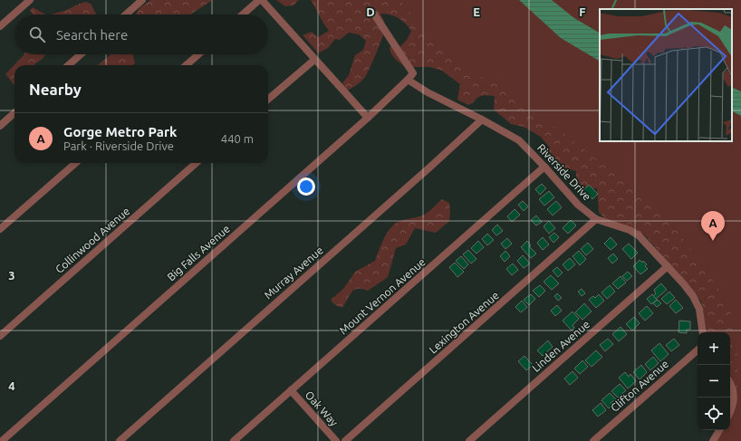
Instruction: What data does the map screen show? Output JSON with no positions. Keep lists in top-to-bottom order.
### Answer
{
  "streets": {
    "street": [
      "Riverside Drive",
      "Collinwood Avenue",
      "Big Falls Avenue",
      "Murray Avenue",
      "Mount Vernon Avenue",
      "Lexington Avenue",
      "Linden Avenue",
      "Clifton Avenue",
      "Oak Way"
    ]
  },
  "crossings": [
    ["Riverside Drive", "Big Falls Avenue"],
    ["Riverside Drive", "Murray Avenue"],
    ["Riverside Drive", "Mount Vernon Avenue"],
    ["Riverside Drive", "Lexington Avenue"],
    ["Riverside Drive", "Linden Avenue"],
    ["Mount Vernon Avenue", "Oak Way"]
  ],
  "page": {
    "search": "Search here",
    "heading": "Nearby",
    "list": [
      {
        "mark": "A",
        "name": "Gorge Metro Park",
        "note": "Park · Riverside Drive",
        "value": "440 m"
      }
    ],
    "pins": "A",
    "map_buttons": ["+", "−"]
  },
  "grid": {
    "columns": ["D", "E", "F"],
    "rows": ["3", "4"]
  }
}
